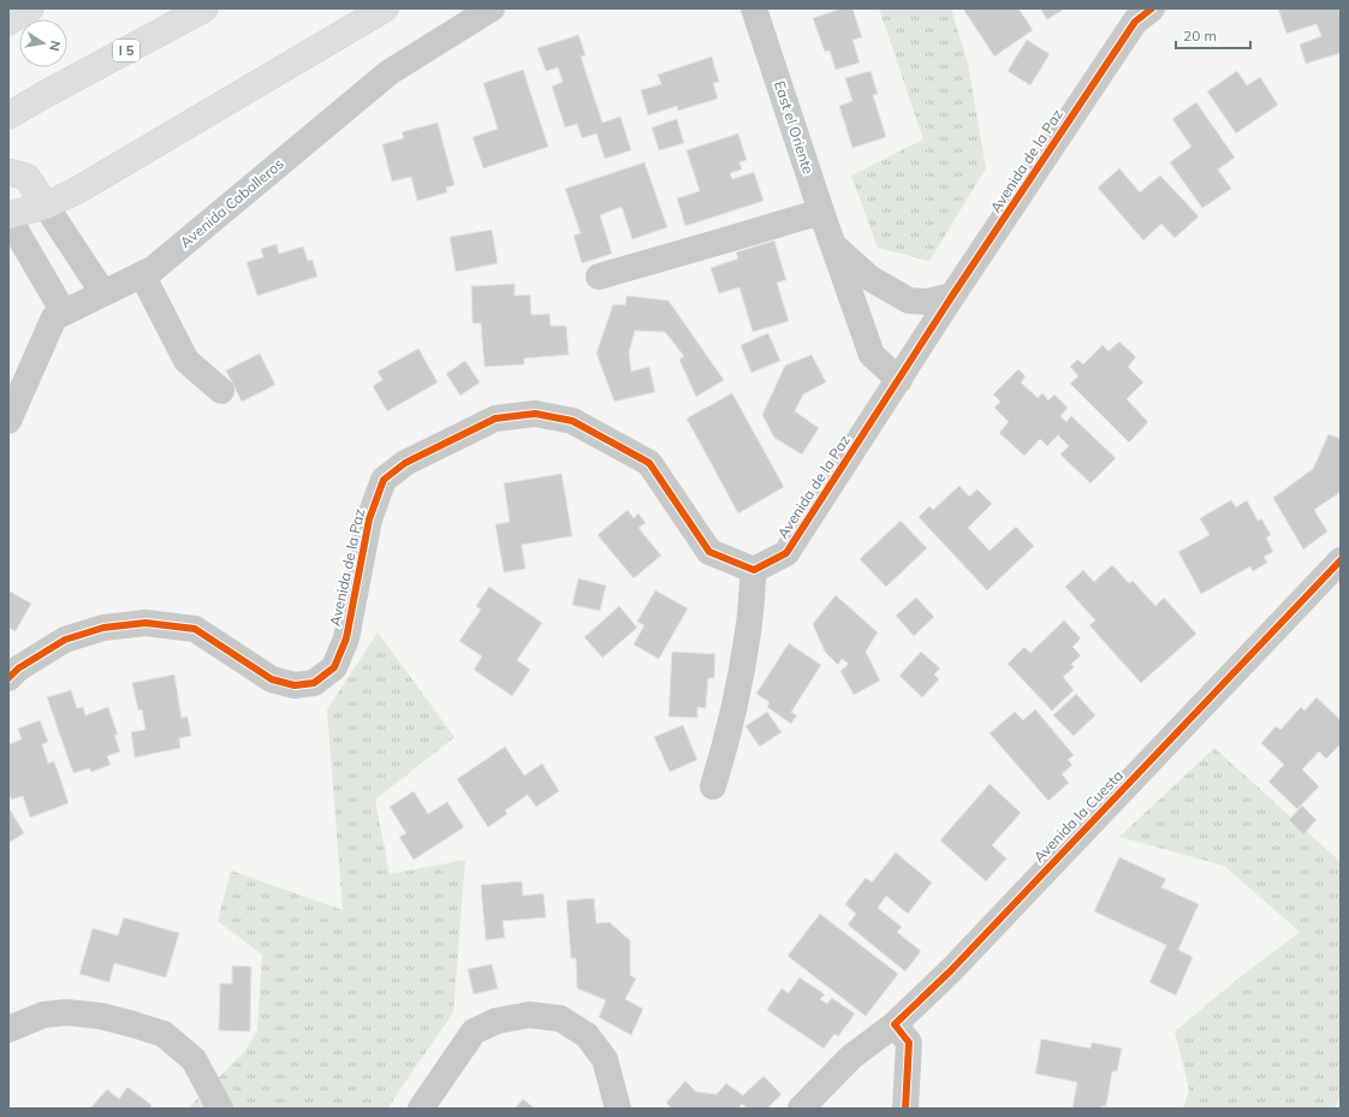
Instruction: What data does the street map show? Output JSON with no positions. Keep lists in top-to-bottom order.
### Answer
{
  "streets": {
    "main road": ["I 5"],
    "street": [
      "East el Oriente",
      "Avenida de la Paz",
      "Avenida Caballeros",
      "Avenida la Cuesta"
    ]
  },
  "crossings": [
    ["East el Oriente", "Avenida de la Paz"]
  ],
  "scale_bar": "20 m",
  "north": "right"
}
